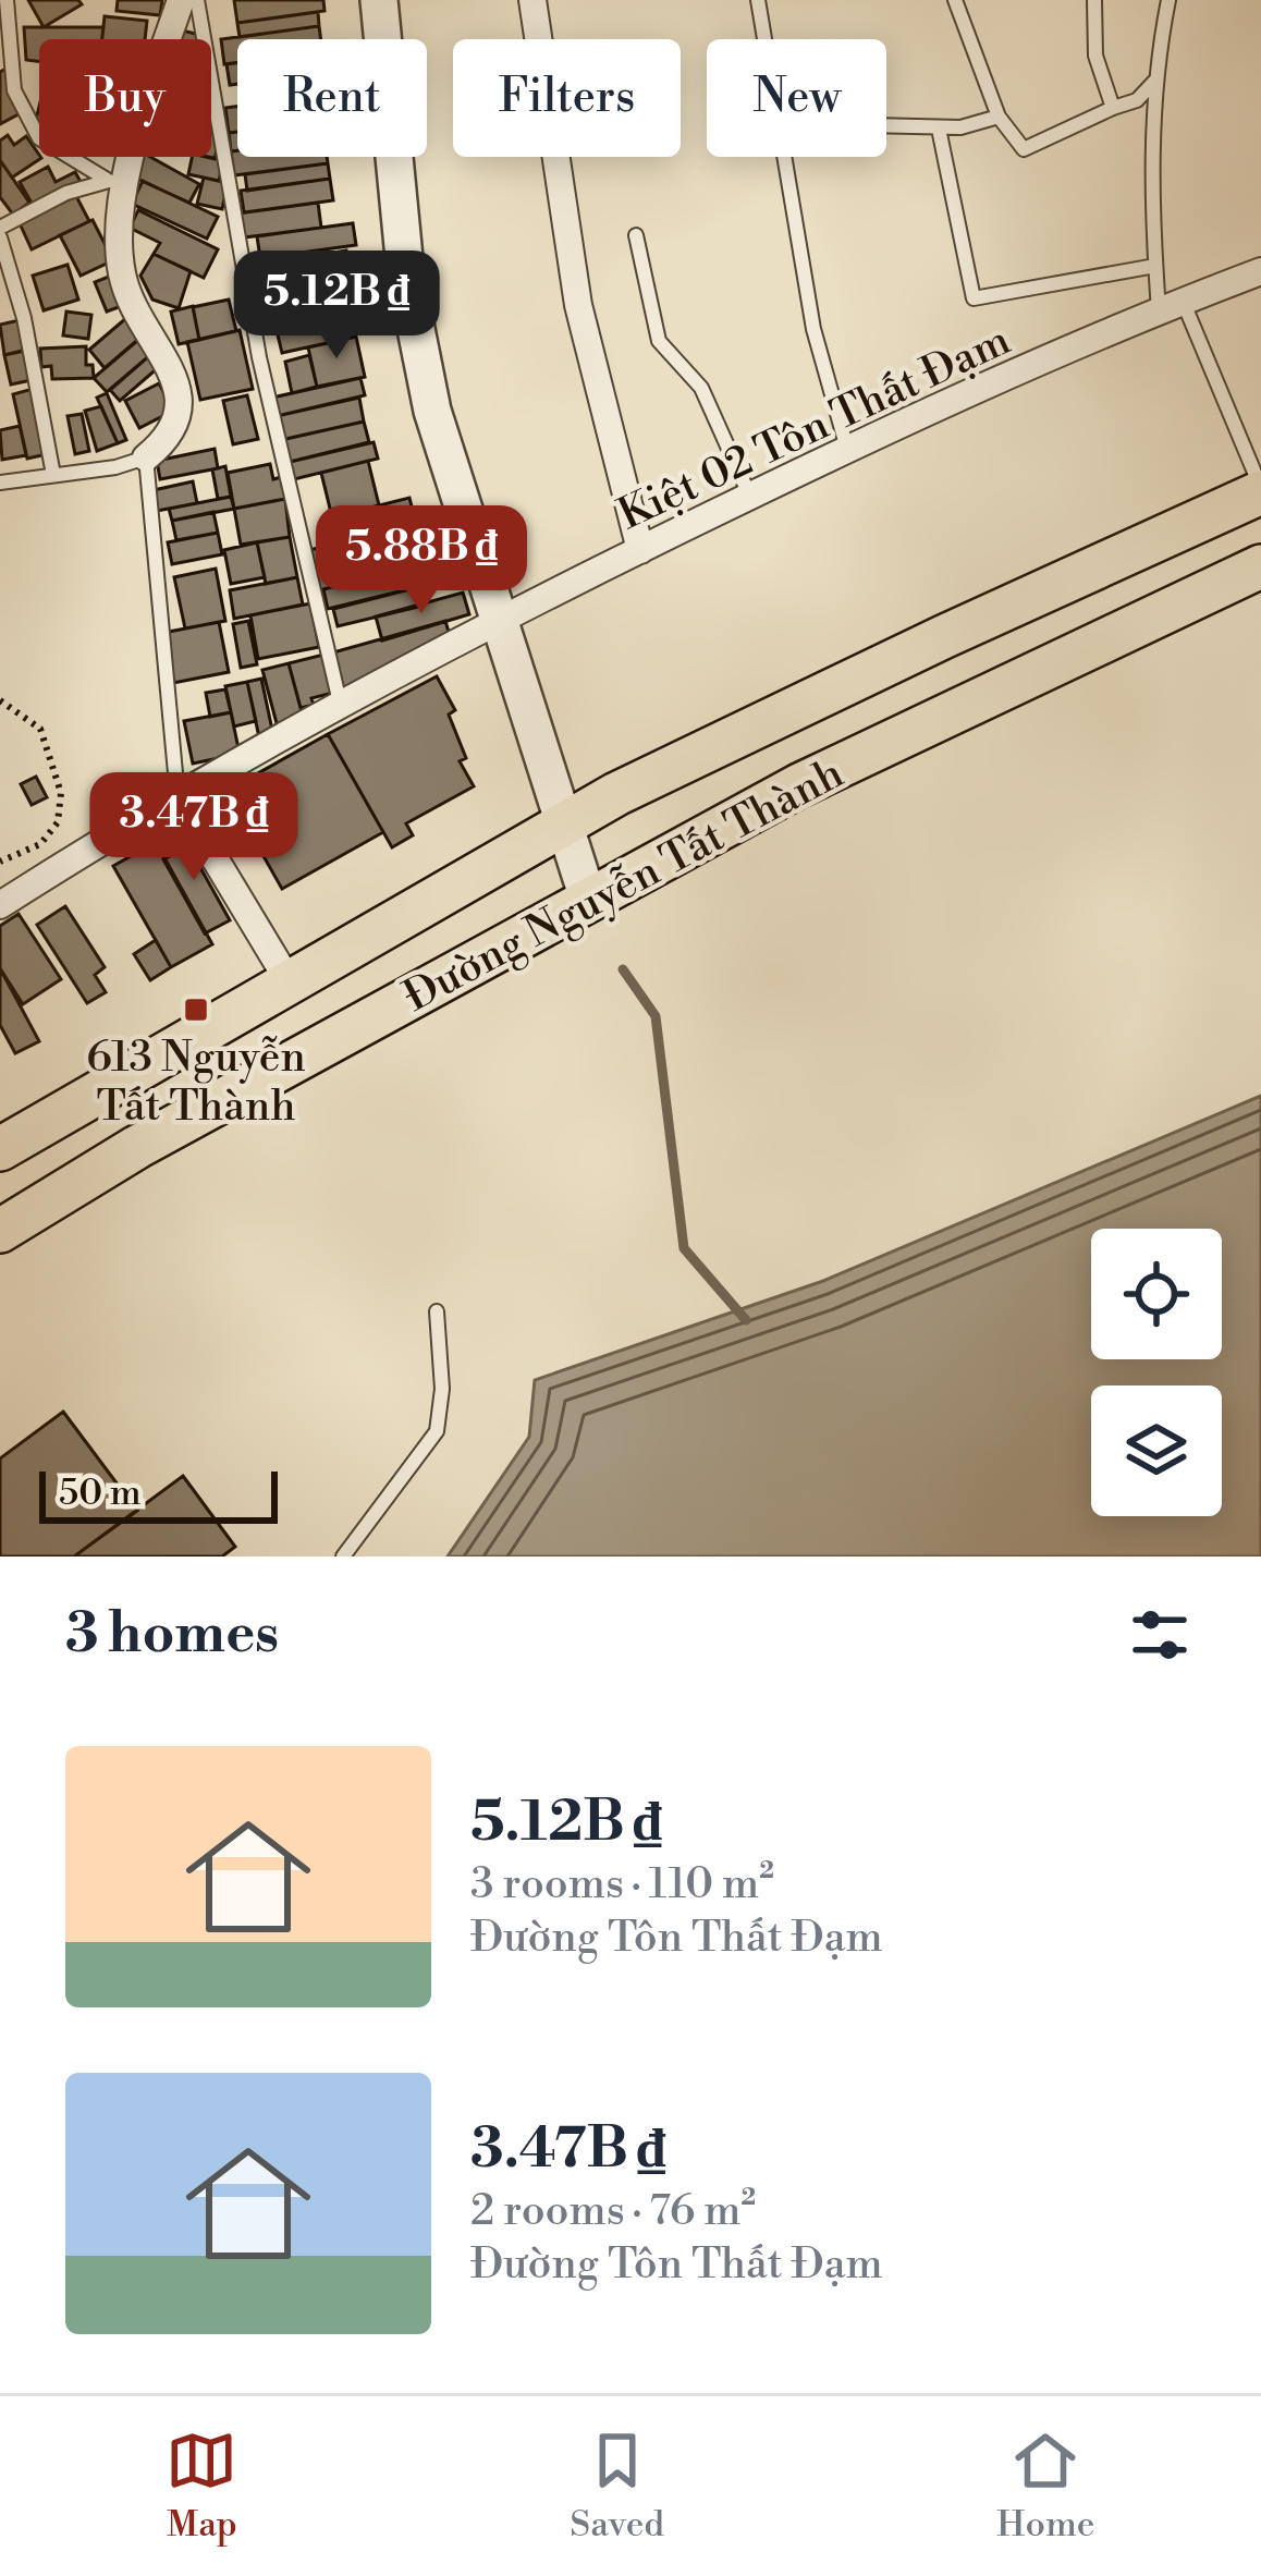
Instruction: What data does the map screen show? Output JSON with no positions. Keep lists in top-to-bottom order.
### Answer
{
  "streets": {
    "main road": ["Đường Nguyễn Tất Thành"],
    "street": ["Kiệt 02 Tôn Thất Đạm"]
  },
  "places": {
    "transit": ["613 Nguyễn Tất Thành"]
  },
  "scale_bar": "50 m",
  "page": {
    "chip": [
      "Buy",
      "Rent",
      "Filters",
      "New"
    ],
    "price": ["5.12B ₫", "5.88B ₫", "3.47B ₫"],
    "scale": "50 m",
    "heading": "3 homes",
    "list": [
      {
        "name": "5.12B ₫",
        "note": "3 rooms · 110 m² · Đường Tôn Thất Đạm"
      },
      {
        "name": "3.47B ₫",
        "note": "2 rooms · 76 m² · Đường Tôn Thất Đạm"
      }
    ],
    "tabs": ["Map", "Saved", "Home"]
  }
}
